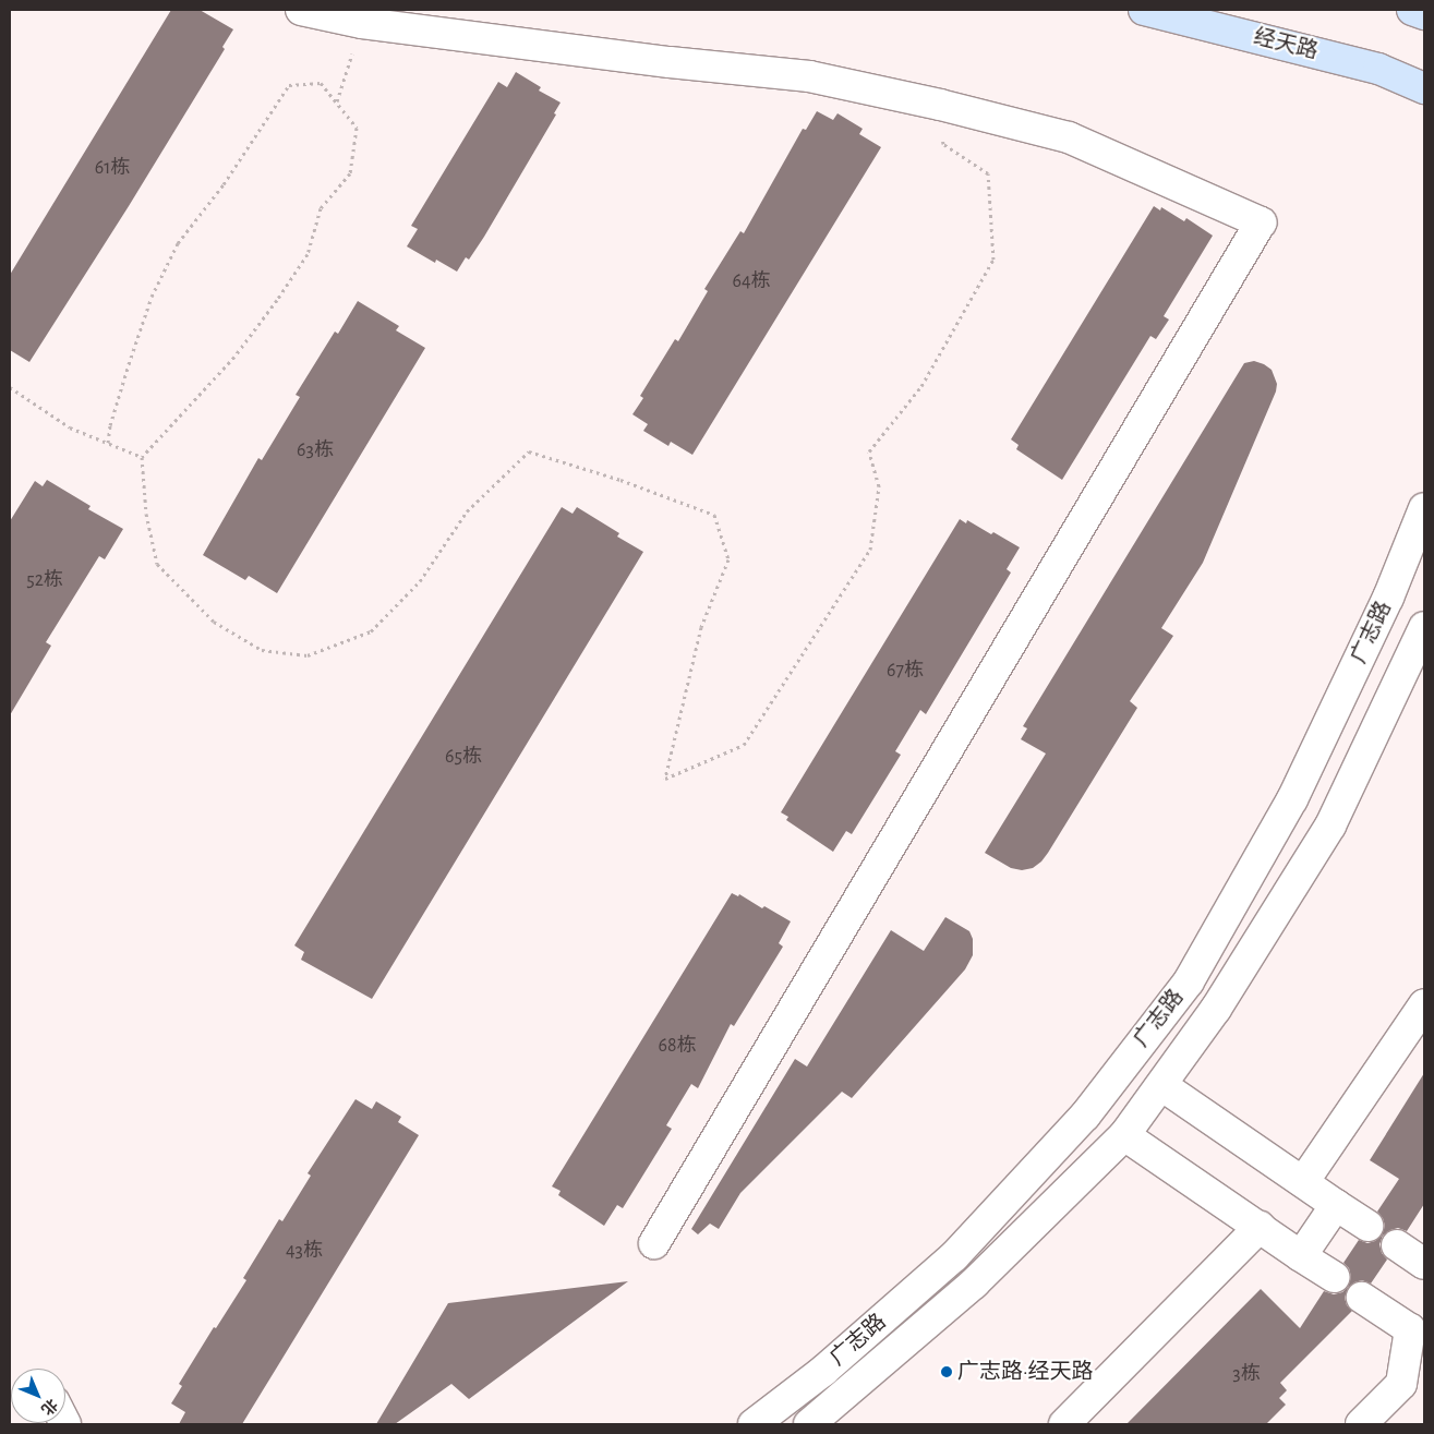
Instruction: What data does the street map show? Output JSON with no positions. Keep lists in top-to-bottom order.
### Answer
{
  "streets": {
    "main road": ["经天路"],
    "street": ["广志路"]
  },
  "places": ["广志路·经天路"],
  "house_numbers": [
    "61栋",
    "64栋",
    "63栋",
    "52栋",
    "67栋",
    "65栋",
    "68栋",
    "43栋",
    "3栋"
  ],
  "north": "bottom right"
}
